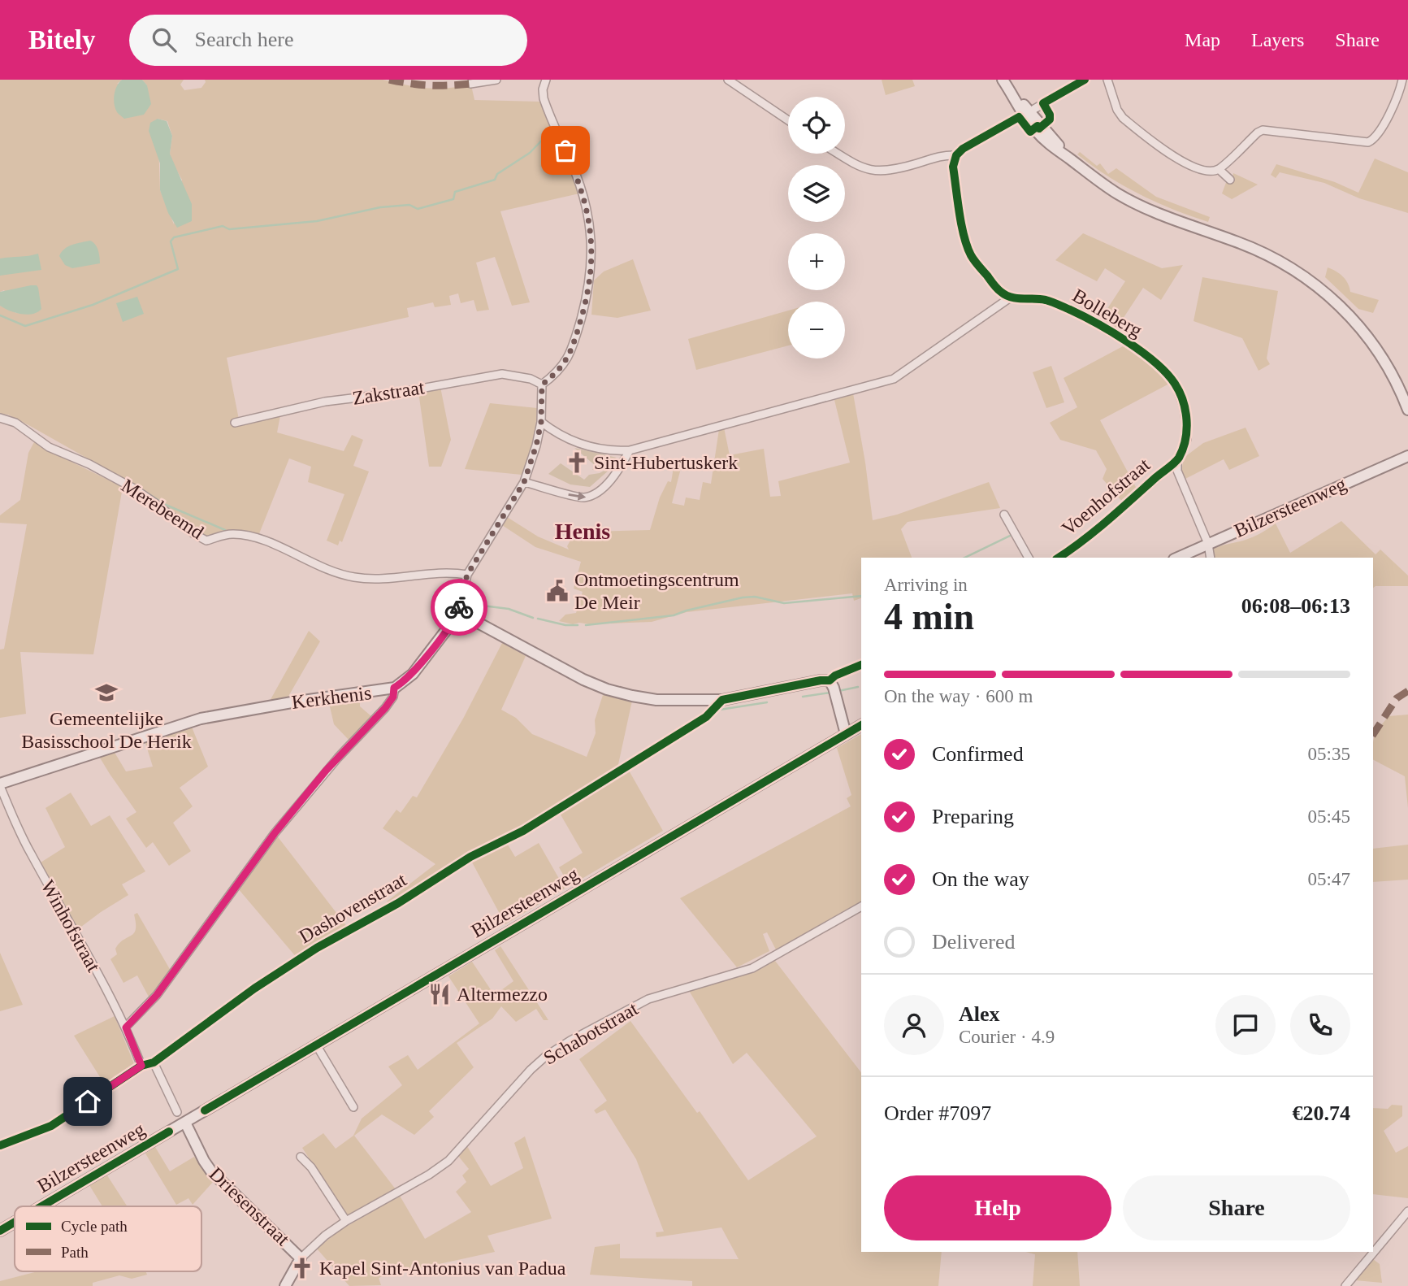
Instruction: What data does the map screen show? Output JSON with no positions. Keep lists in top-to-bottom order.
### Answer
{
  "streets": {
    "main road": ["Bilzersteenweg", "Kerkhenis", "Driesenstraat"],
    "street": [
      "Bolleberg",
      "Zakstraat",
      "Voenhofstraat",
      "Merebeemd",
      "Dashovenstraat",
      "Winhofstraat",
      "Schabotstraat"
    ]
  },
  "crossings": [
    ["Bolleberg", "Voenhofstraat"],
    ["Zakstraat", "Kerkhenis"],
    ["Bilzersteenweg", "Driesenstraat"],
    ["Merebeemd", "Kerkhenis"],
    ["Kerkhenis", "Winhofstraat"],
    ["Dashovenstraat", "Winhofstraat"],
    ["Schabotstraat", "Driesenstraat"]
  ],
  "districts": ["Henis"],
  "places": {
    "church": ["Sint-Hubertuskerk", "Kapel Sint-Antonius van Padua"],
    "public building": ["Ontmoetingscentrum De Meir"],
    "school or university": ["Gemeentelijke Basisschool De Herik"],
    "restaurant": ["Altermezzo"]
  },
  "legend": ["Cycle path", "Path"],
  "page": {
    "header": "Bitely",
    "search": "Search here",
    "nav": ["Map", "Layers", "Share"],
    "map_buttons": ["+", "−"],
    "heading": ["4 min", "Arriving in", "06:08–06:13"],
    "panel": [
      "Alex",
      "Courier · 4.9",
      "Order #7097",
      "€20.74"
    ],
    "bar": "On the way · 600 m",
    "list": [
      ["Confirmed", "05:35"],
      ["Preparing", "05:45"],
      ["On the way", "05:47"],
      "Delivered"
    ],
    "buttons": ["Help", "Share"]
  }
}
